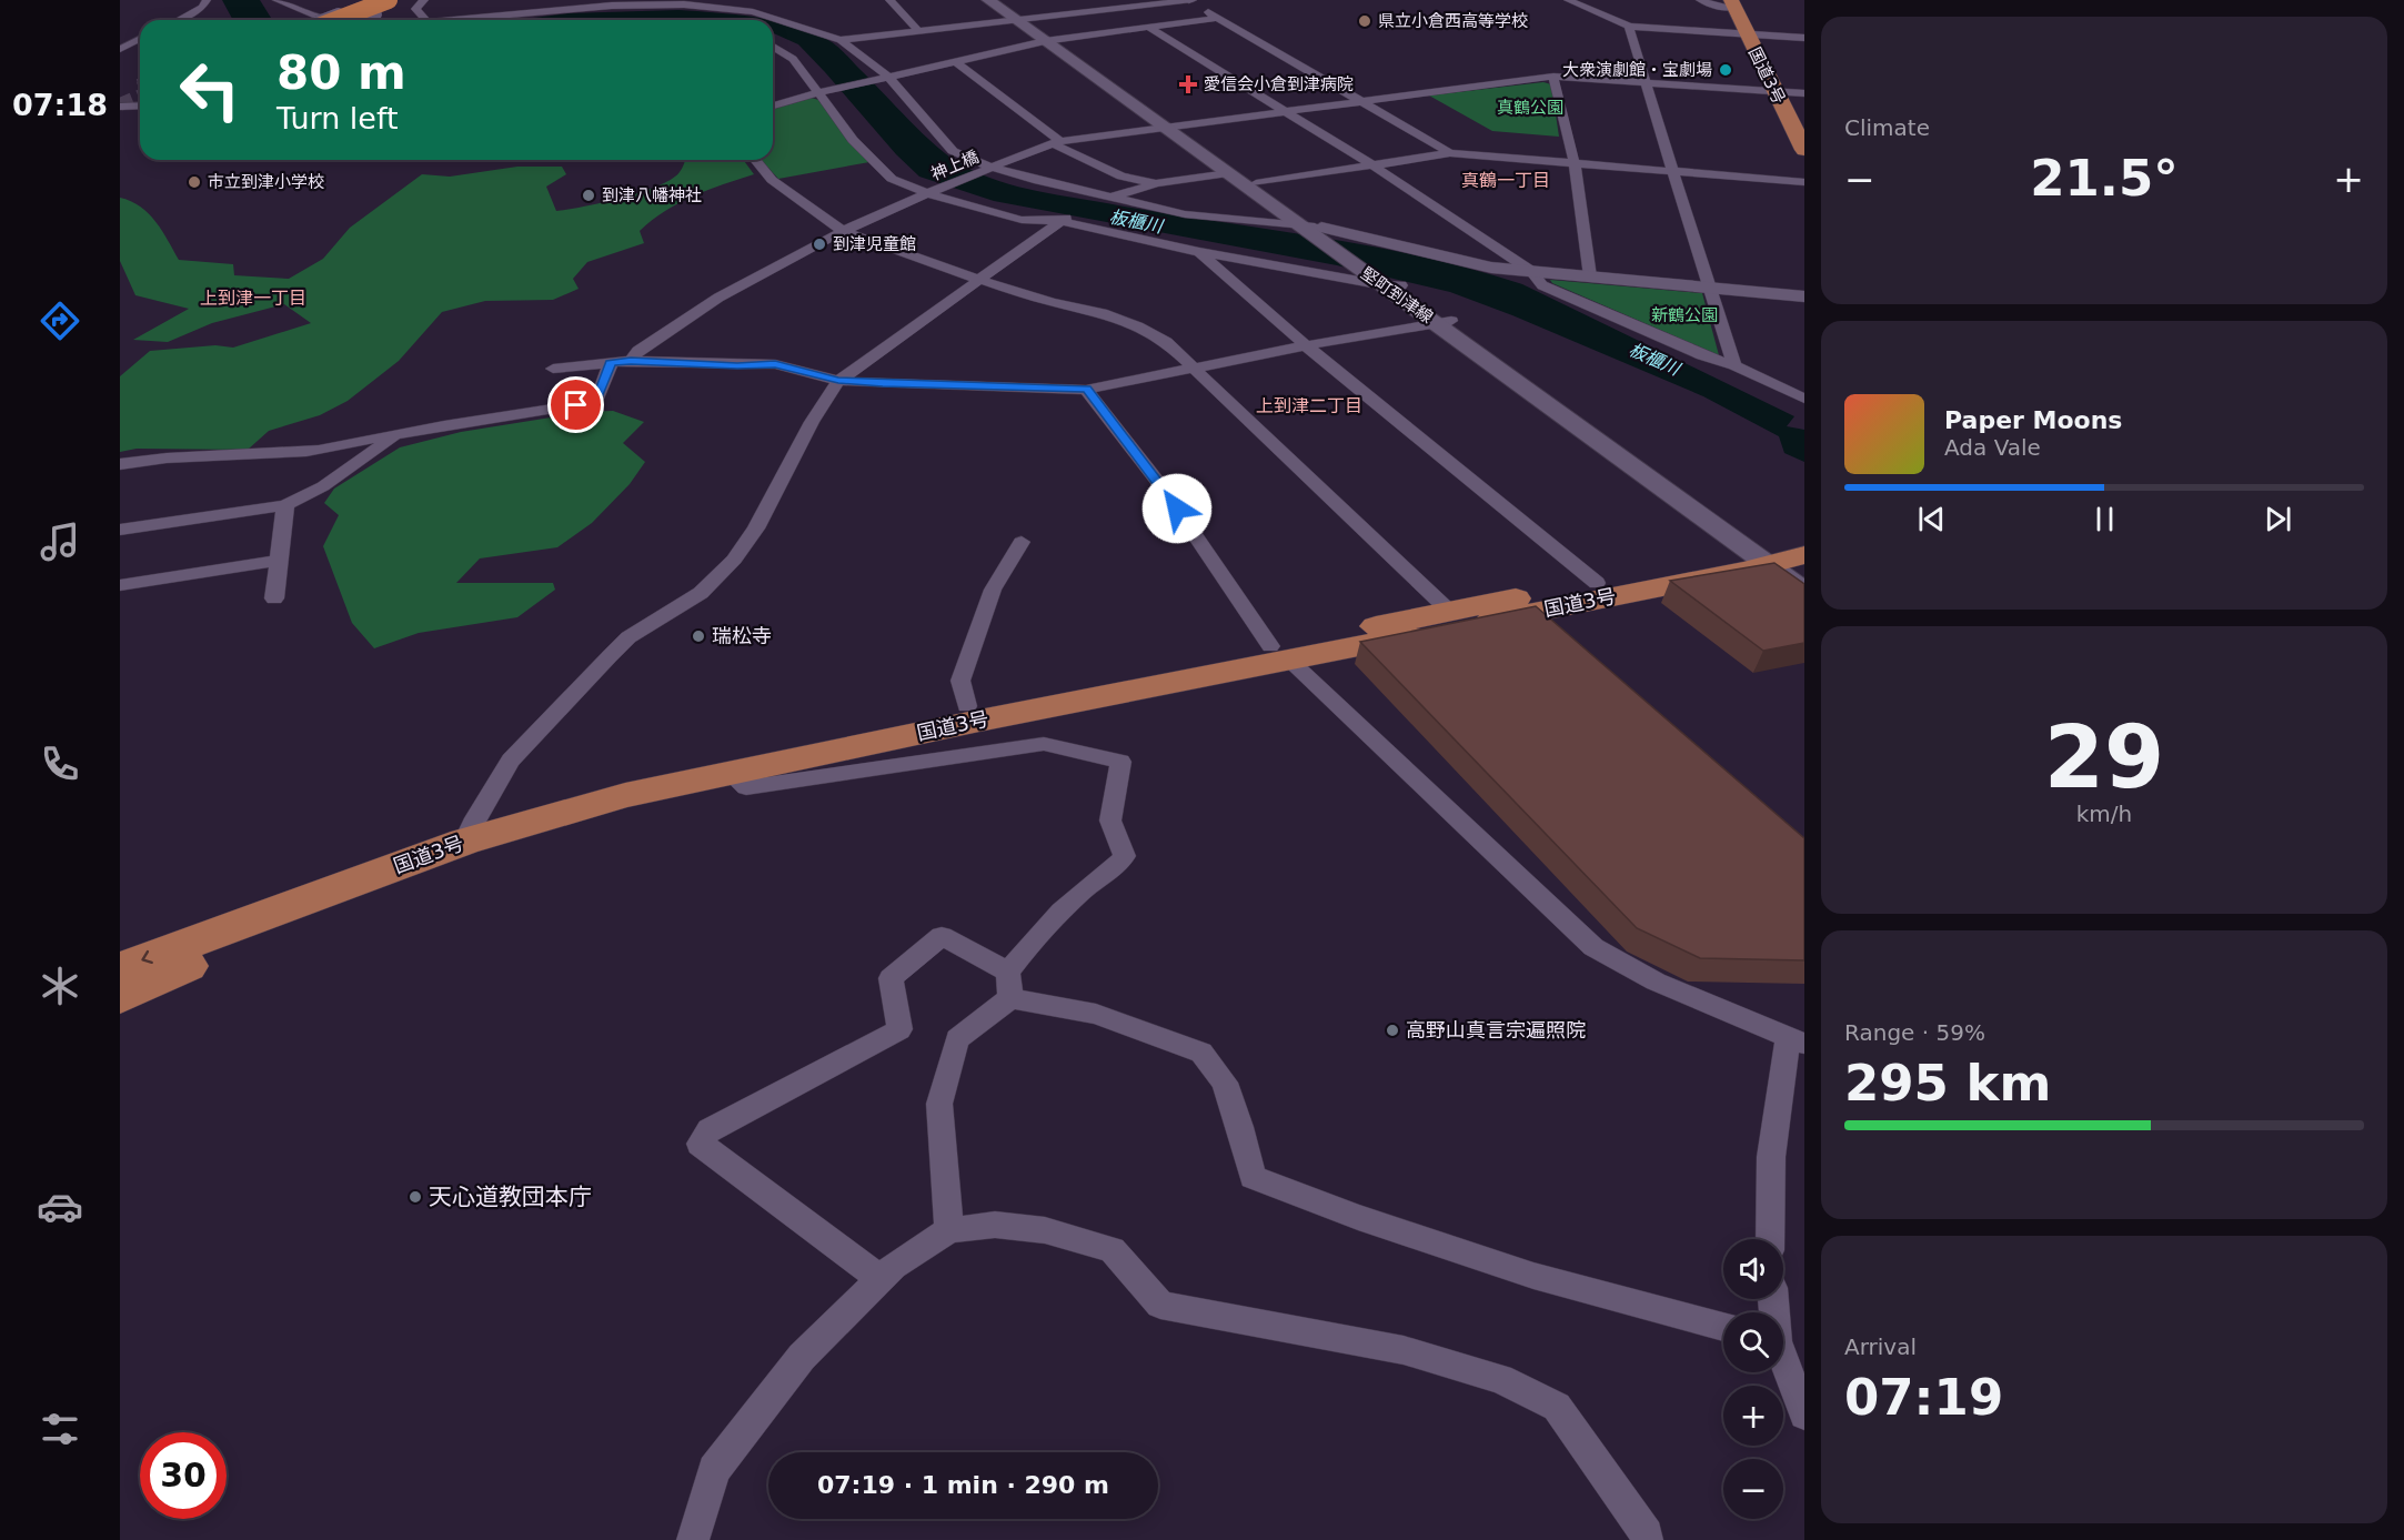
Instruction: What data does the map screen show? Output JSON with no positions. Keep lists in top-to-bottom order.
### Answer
{
  "streets": {
    "highway": ["国道3号"],
    "main road": ["堅町到津線"],
    "street": ["神上橋"]
  },
  "crossings": [
    ["国道3号", "神上橋"],
    ["国道3号", "堅町到津線"],
    ["神上橋", "堅町到津線"]
  ],
  "districts": ["真鶴一丁目", "上到津一丁目", "上到津二丁目"],
  "water": ["板櫃川"],
  "parks": ["真鶴公園", "新鶴公園"],
  "places": {
    "other": [
      "県立小倉西高等学校",
      "大衆演劇館・宝劇場",
      "市立到津小学校",
      "到津八幡神社",
      "到津児童館",
      "瑞松寺",
      "高野山真言宗遍照院",
      "天心道教団本庁"
    ],
    "health": ["愛信会小倉到津病院"]
  },
  "page": {
    "tabs": "07:18",
    "tile": [
      "Climate",
      ["29", "km/h"],
      ["Range · 59%", "295 km"],
      ["Arrival", "07:19"]
    ],
    "turn": ["80 m", "Turn left"],
    "heat": ["−", "21.5°", "+"],
    "song": ["Paper Moons", "Ada Vale"],
    "map_buttons": ["+", "−"],
    "limit": "30",
    "trip": "07:19 · 1 min · 290 m"
  }
}
